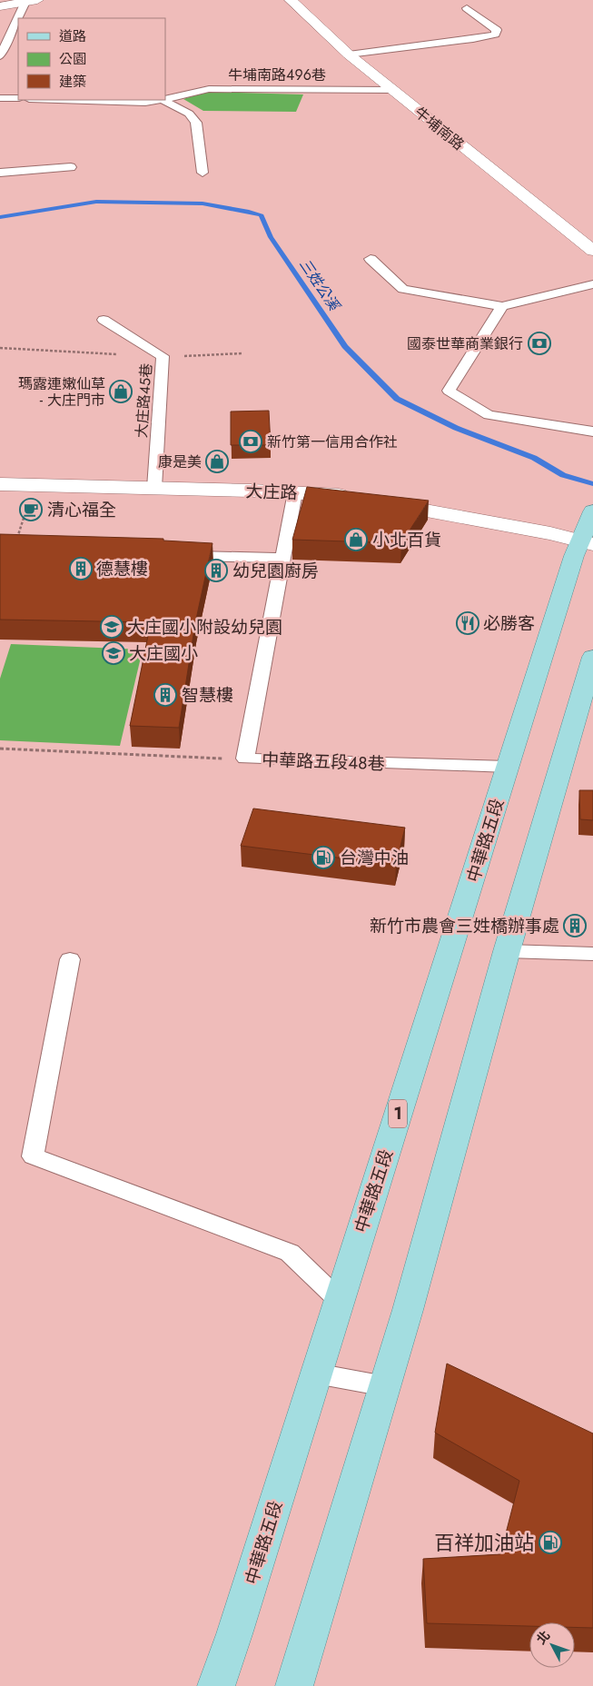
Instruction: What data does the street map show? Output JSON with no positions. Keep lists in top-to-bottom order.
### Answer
{
  "streets": {
    "main road": ["中華路五段", "1"],
    "street": ["牛埔南路", "大庄路"],
    "lane": ["牛埔南路496巷", "大庄路45巷", "中華路五段48巷"]
  },
  "crossings": [
    ["牛埔南路496巷", "牛埔南路"],
    ["大庄路45巷", "大庄路"],
    ["大庄路", "中華路五段48巷"],
    ["大庄路", "中華路五段"],
    ["大庄路", "1"],
    ["中華路五段48巷", "中華路五段"],
    ["中華路五段", "1"]
  ],
  "water": ["三姓公溪"],
  "places": {
    "bank": ["國泰世華商業銀行", "新竹第一信用合作社"],
    "shop": ["瑪露連嫩仙草 - 大庄門市", "康是美", "小北百貨"],
    "cafe": ["清心福全"],
    "building": [
      "德慧樓",
      "幼兒園廚房",
      "智慧樓",
      "新竹市農會三姓橋辦事處"
    ],
    "restaurant": ["必勝客"],
    "school or university": ["大庄國小附設幼兒園", "大庄國小"],
    "fuel station": ["台灣中油", "百祥加油站"]
  },
  "legend": ["道路", "公園", "建築"],
  "north": "top left"
}
